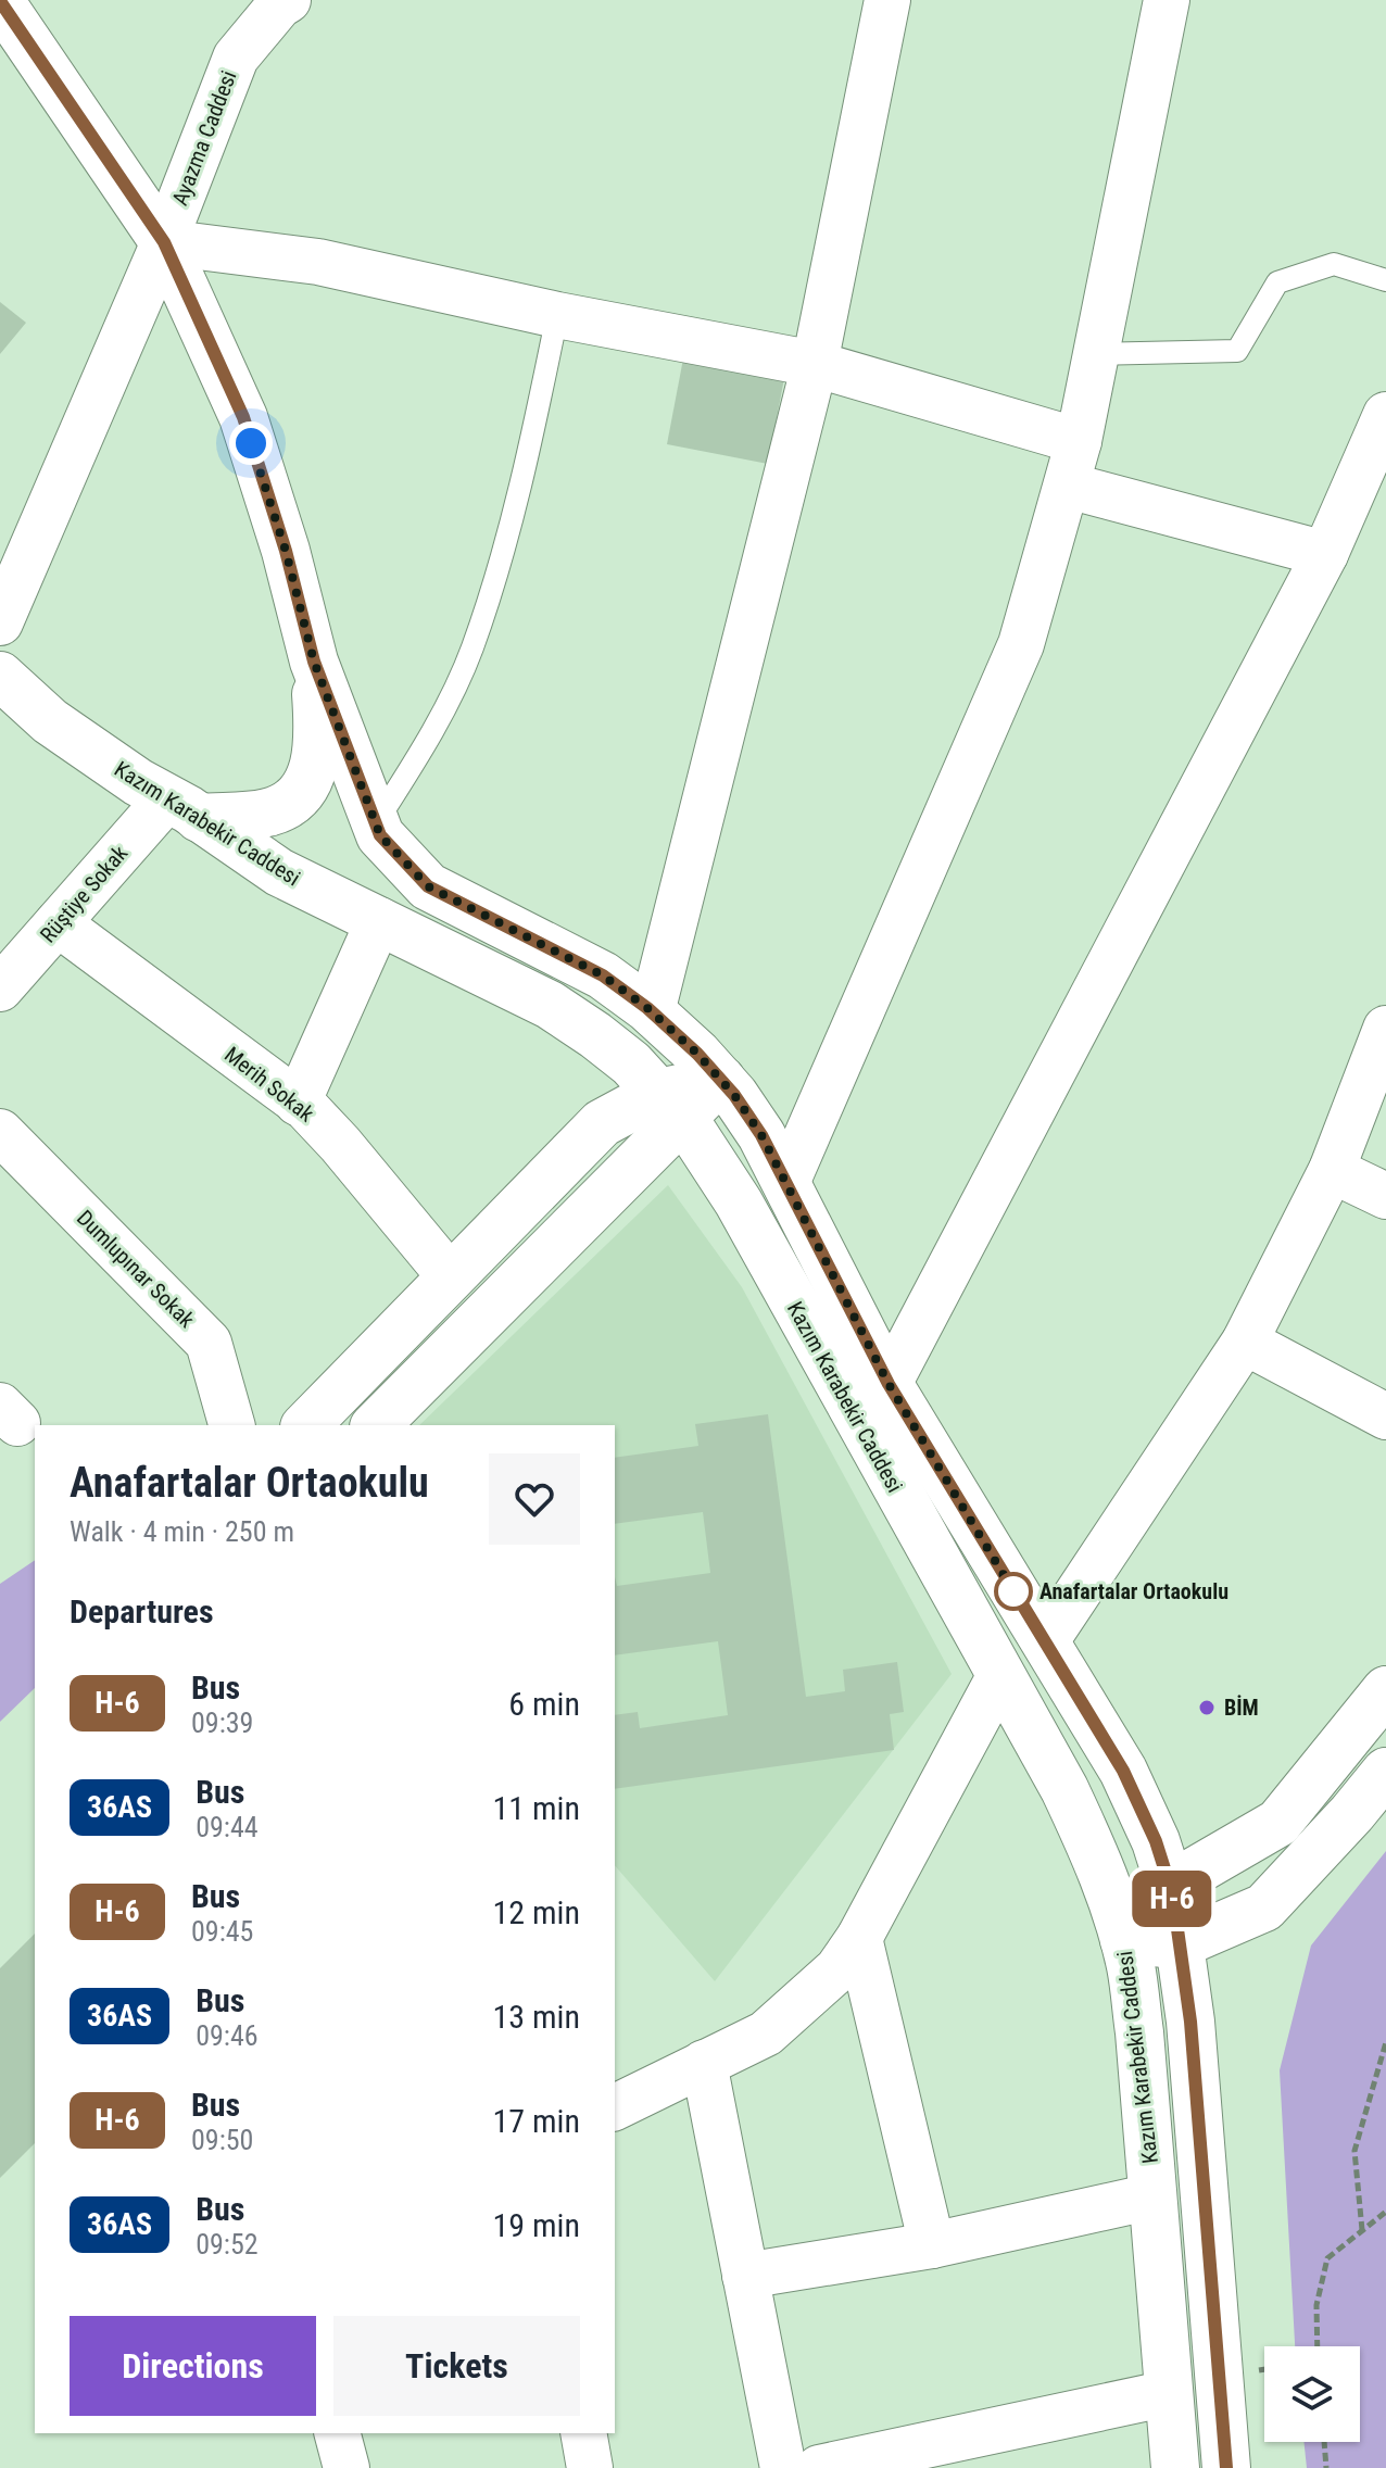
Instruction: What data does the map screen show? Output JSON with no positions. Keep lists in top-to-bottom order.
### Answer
{
  "streets": {
    "main road": ["Kazım Karabekir Caddesi"],
    "street": [
      "Ayazma Caddesi",
      "Rüştiye Sokak",
      "Merih Sokak",
      "Dumlupınar Sokak"
    ]
  },
  "crossings": [
    ["Kazım Karabekir Caddesi", "Rüştiye Sokak"],
    ["Rüştiye Sokak", "Merih Sokak"]
  ],
  "places": ["Anafartalar Ortaokulu", "BİM"],
  "lines": ["bus line H-6"],
  "page": {
    "on_map": "H-6",
    "heading": [
      ["Anafartalar Ortaokulu", "Walk · 4 min · 250 m"],
      "Departures"
    ],
    "list": [
      {
        "mark": "H-6",
        "name": "Bus",
        "note": "09:39",
        "value": "6 min"
      },
      {
        "mark": "36AS",
        "name": "Bus",
        "note": "09:44",
        "value": "11 min"
      },
      {
        "mark": "H-6",
        "name": "Bus",
        "note": "09:45",
        "value": "12 min"
      },
      {
        "mark": "36AS",
        "name": "Bus",
        "note": "09:46",
        "value": "13 min"
      },
      {
        "mark": "H-6",
        "name": "Bus",
        "note": "09:50",
        "value": "17 min"
      },
      {
        "mark": "36AS",
        "name": "Bus",
        "note": "09:52",
        "value": "19 min"
      }
    ],
    "buttons": ["Directions", "Tickets"]
  }
}
